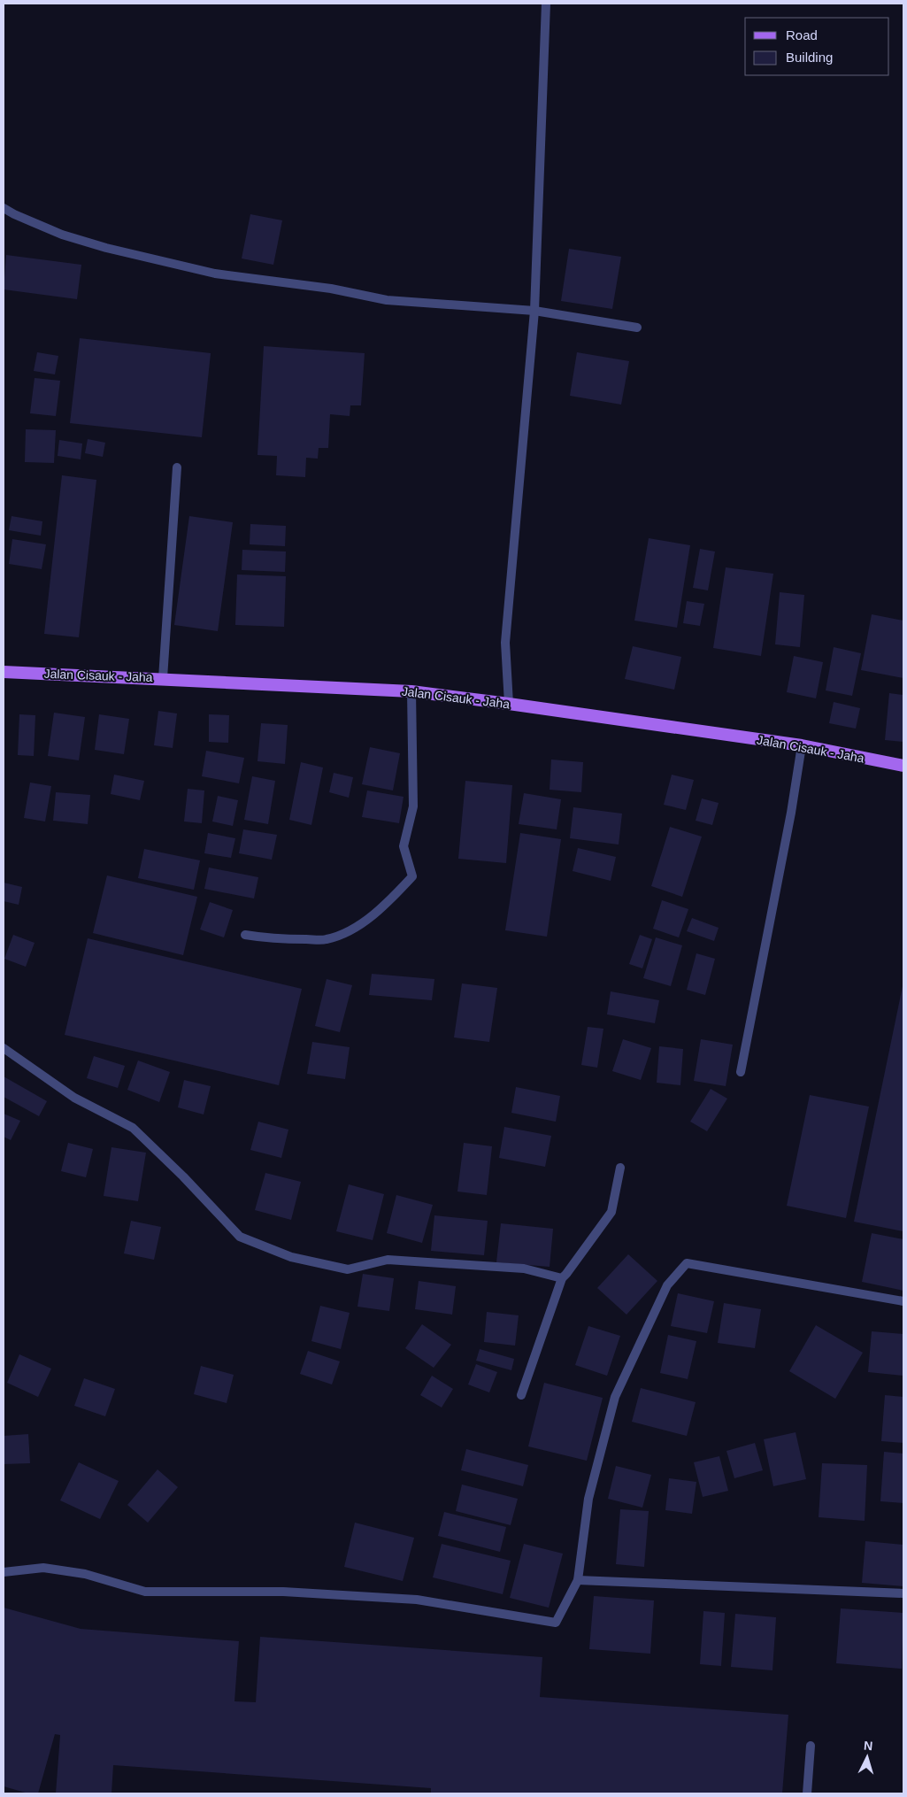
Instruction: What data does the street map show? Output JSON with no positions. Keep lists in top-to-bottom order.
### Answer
{
  "streets": {
    "main road": ["Jalan Cisauk - Jaha"]
  },
  "legend": ["Road", "Building"],
  "north": "top"
}
